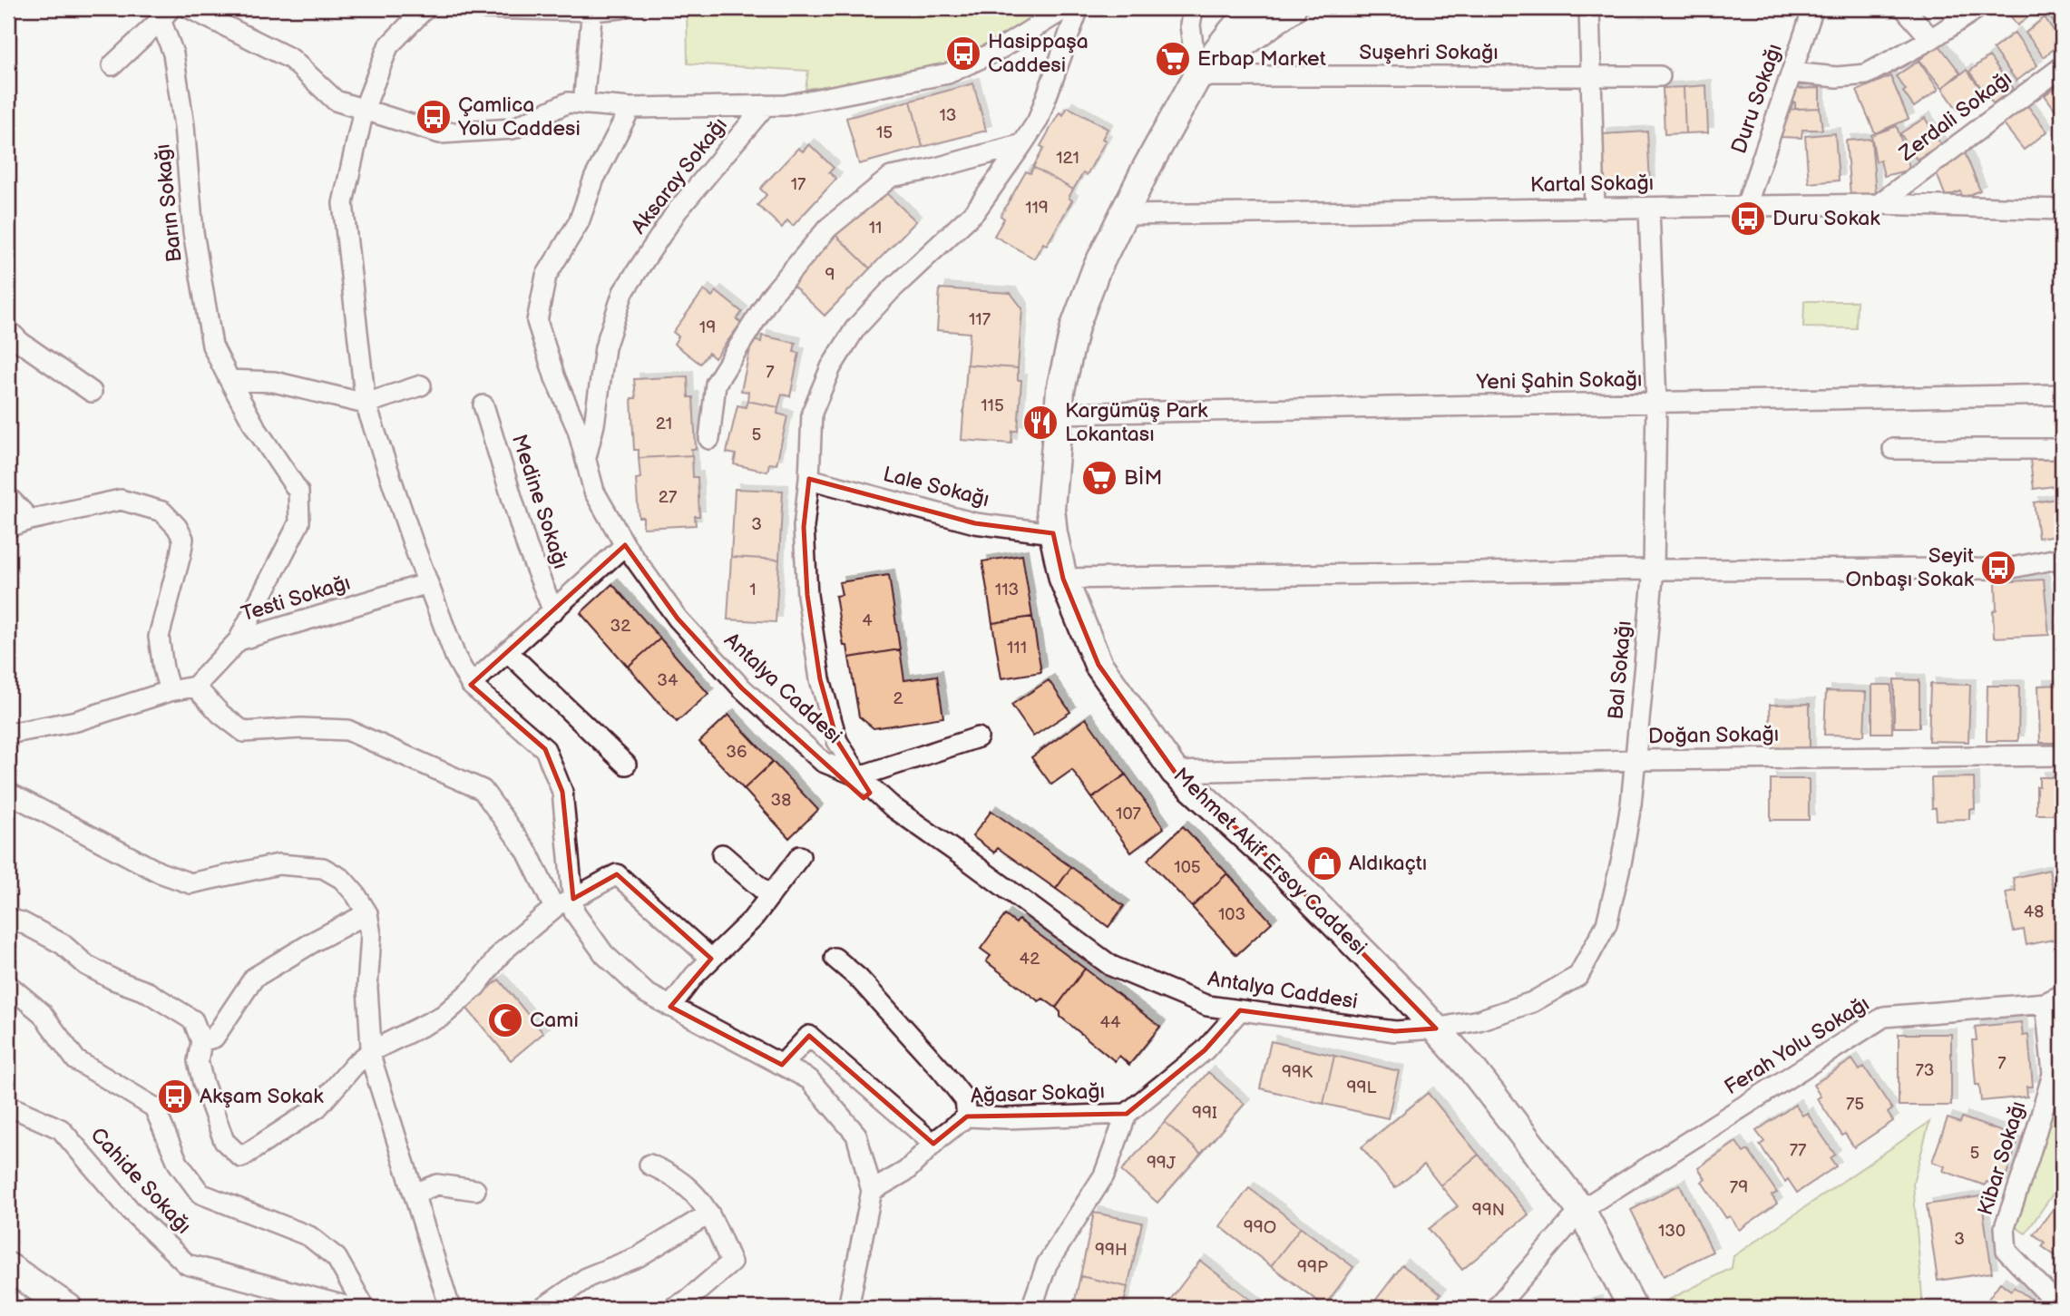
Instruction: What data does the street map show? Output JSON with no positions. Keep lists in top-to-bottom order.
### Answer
{
  "streets": {
    "main road": ["Mehmet Akif Ersoy Caddesi"],
    "street": [
      "Suşehri Sokağı",
      "Duru Sokağı",
      "Zerdali Sokağı",
      "Aksaray Sokağı",
      "Kartal Sokağı",
      "Barın Sokağı",
      "Yeni Şahin Sokağı",
      "Lale Sokağı",
      "Medine Sokağı",
      "Testi Sokağı",
      "Bal Sokağı",
      "Antalya Caddesi",
      "Doğan Sokağı",
      "Ferah Yolu Sokağı",
      "Ağasar Sokağı",
      "Kibar Sokağı",
      "Cahide Sokağı"
    ]
  },
  "crossings": [
    ["Suşehri Sokağı", "Mehmet Akif Ersoy Caddesi"],
    ["Duru Sokağı", "Kartal Sokağı"],
    ["Zerdali Sokağı", "Kartal Sokağı"],
    ["Aksaray Sokağı", "Antalya Caddesi"],
    ["Kartal Sokağı", "Bal Sokağı"],
    ["Kartal Sokağı", "Mehmet Akif Ersoy Caddesi"],
    ["Barın Sokağı", "Testi Sokağı"],
    ["Yeni Şahin Sokağı", "Bal Sokağı"],
    ["Yeni Şahin Sokağı", "Mehmet Akif Ersoy Caddesi"],
    ["Lale Sokağı", "Mehmet Akif Ersoy Caddesi"],
    ["Bal Sokağı", "Antalya Caddesi"],
    ["Bal Sokağı", "Doğan Sokağı"],
    ["Bal Sokağı", "Mehmet Akif Ersoy Caddesi"],
    ["Antalya Caddesi", "Mehmet Akif Ersoy Caddesi"],
    ["Doğan Sokağı", "Mehmet Akif Ersoy Caddesi"],
    ["Mehmet Akif Ersoy Caddesi", "Ferah Yolu Sokağı"],
    ["Ferah Yolu Sokağı", "Kibar Sokağı"]
  ],
  "places": {
    "bus stop": [
      "Hasippaşa Caddesi",
      "Çamlica Yolu Caddesi",
      "Duru Sokak",
      "Seyit Onbaşı Sokak",
      "Akşam Sokak"
    ],
    "supermarket": ["Erbap Market", "BİM"],
    "restaurant": ["Kargümüş Park Lokantası"],
    "shop": ["Aldıkaçtı"],
    "mosque": ["Cami"]
  },
  "house_numbers": [
    "13",
    "15",
    "121",
    "17",
    "119",
    "11",
    "9",
    "117",
    "19",
    "7",
    "115",
    "21",
    "5",
    "27",
    "3",
    "1",
    "113",
    "4",
    "32",
    "111",
    "34",
    "2",
    "36",
    "38",
    "107",
    "105",
    "48",
    "103",
    "42",
    "44",
    "7",
    "73",
    "99K",
    "99L",
    "75",
    "99I",
    "77",
    "5",
    "99J",
    "79",
    "99N",
    "99O",
    "130",
    "3",
    "99H",
    "99P"
  ]
}
